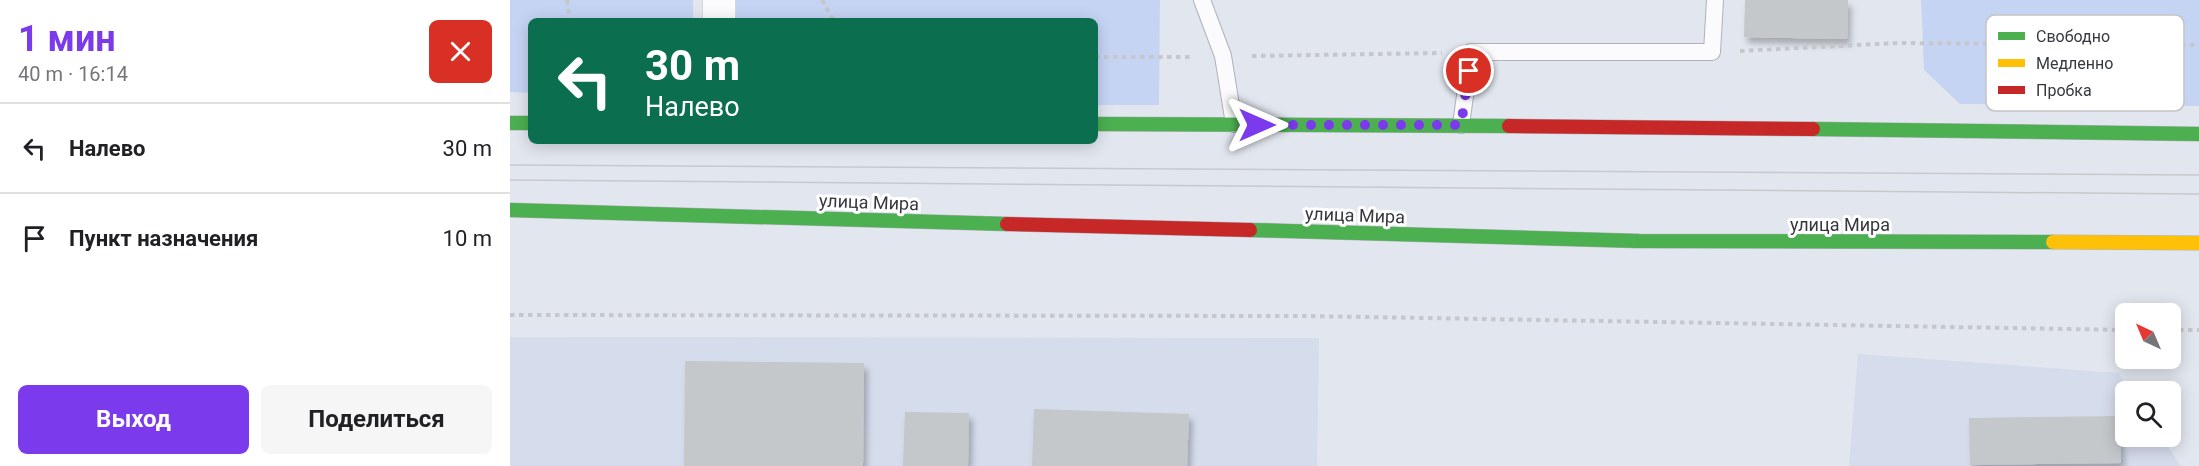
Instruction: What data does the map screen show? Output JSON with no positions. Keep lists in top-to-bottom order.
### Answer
{
  "streets": {
    "main road": ["улица Мира"]
  },
  "legend": ["Свободно", "Медленно", "Пробка"],
  "north": "top left",
  "page": {
    "heading": ["1 мин", "40 m · 16:14"],
    "turn": ["30 m", "Налево"],
    "list": [
      {
        "name": "Налево",
        "value": "30 m"
      },
      {
        "name": "Пункт назначения",
        "value": "10 m"
      }
    ],
    "buttons": ["Выход", "Поделиться"]
  }
}
